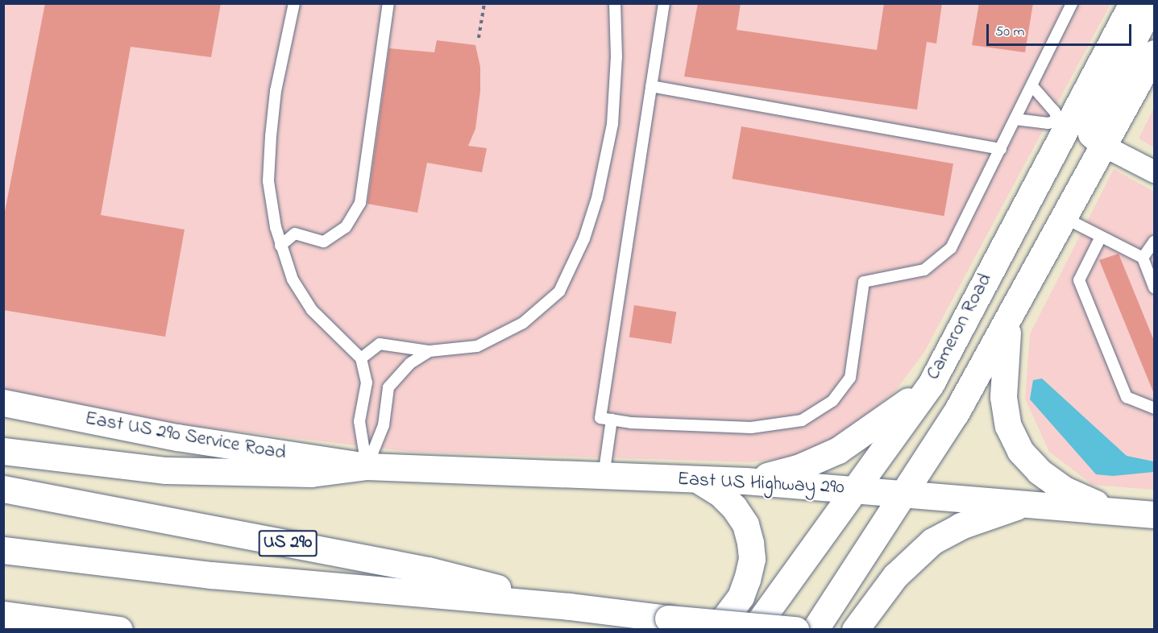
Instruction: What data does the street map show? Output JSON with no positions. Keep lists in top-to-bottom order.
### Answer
{
  "streets": {
    "main road": [
      "Cameron Road",
      "East US 290 Service Road",
      "East US Highway 290",
      "US 290"
    ]
  },
  "crossings": [
    ["Cameron Road", "East US Highway 290"],
    ["East US 290 Service Road", "East US Highway 290"]
  ],
  "scale_bar": "50 m"
}
